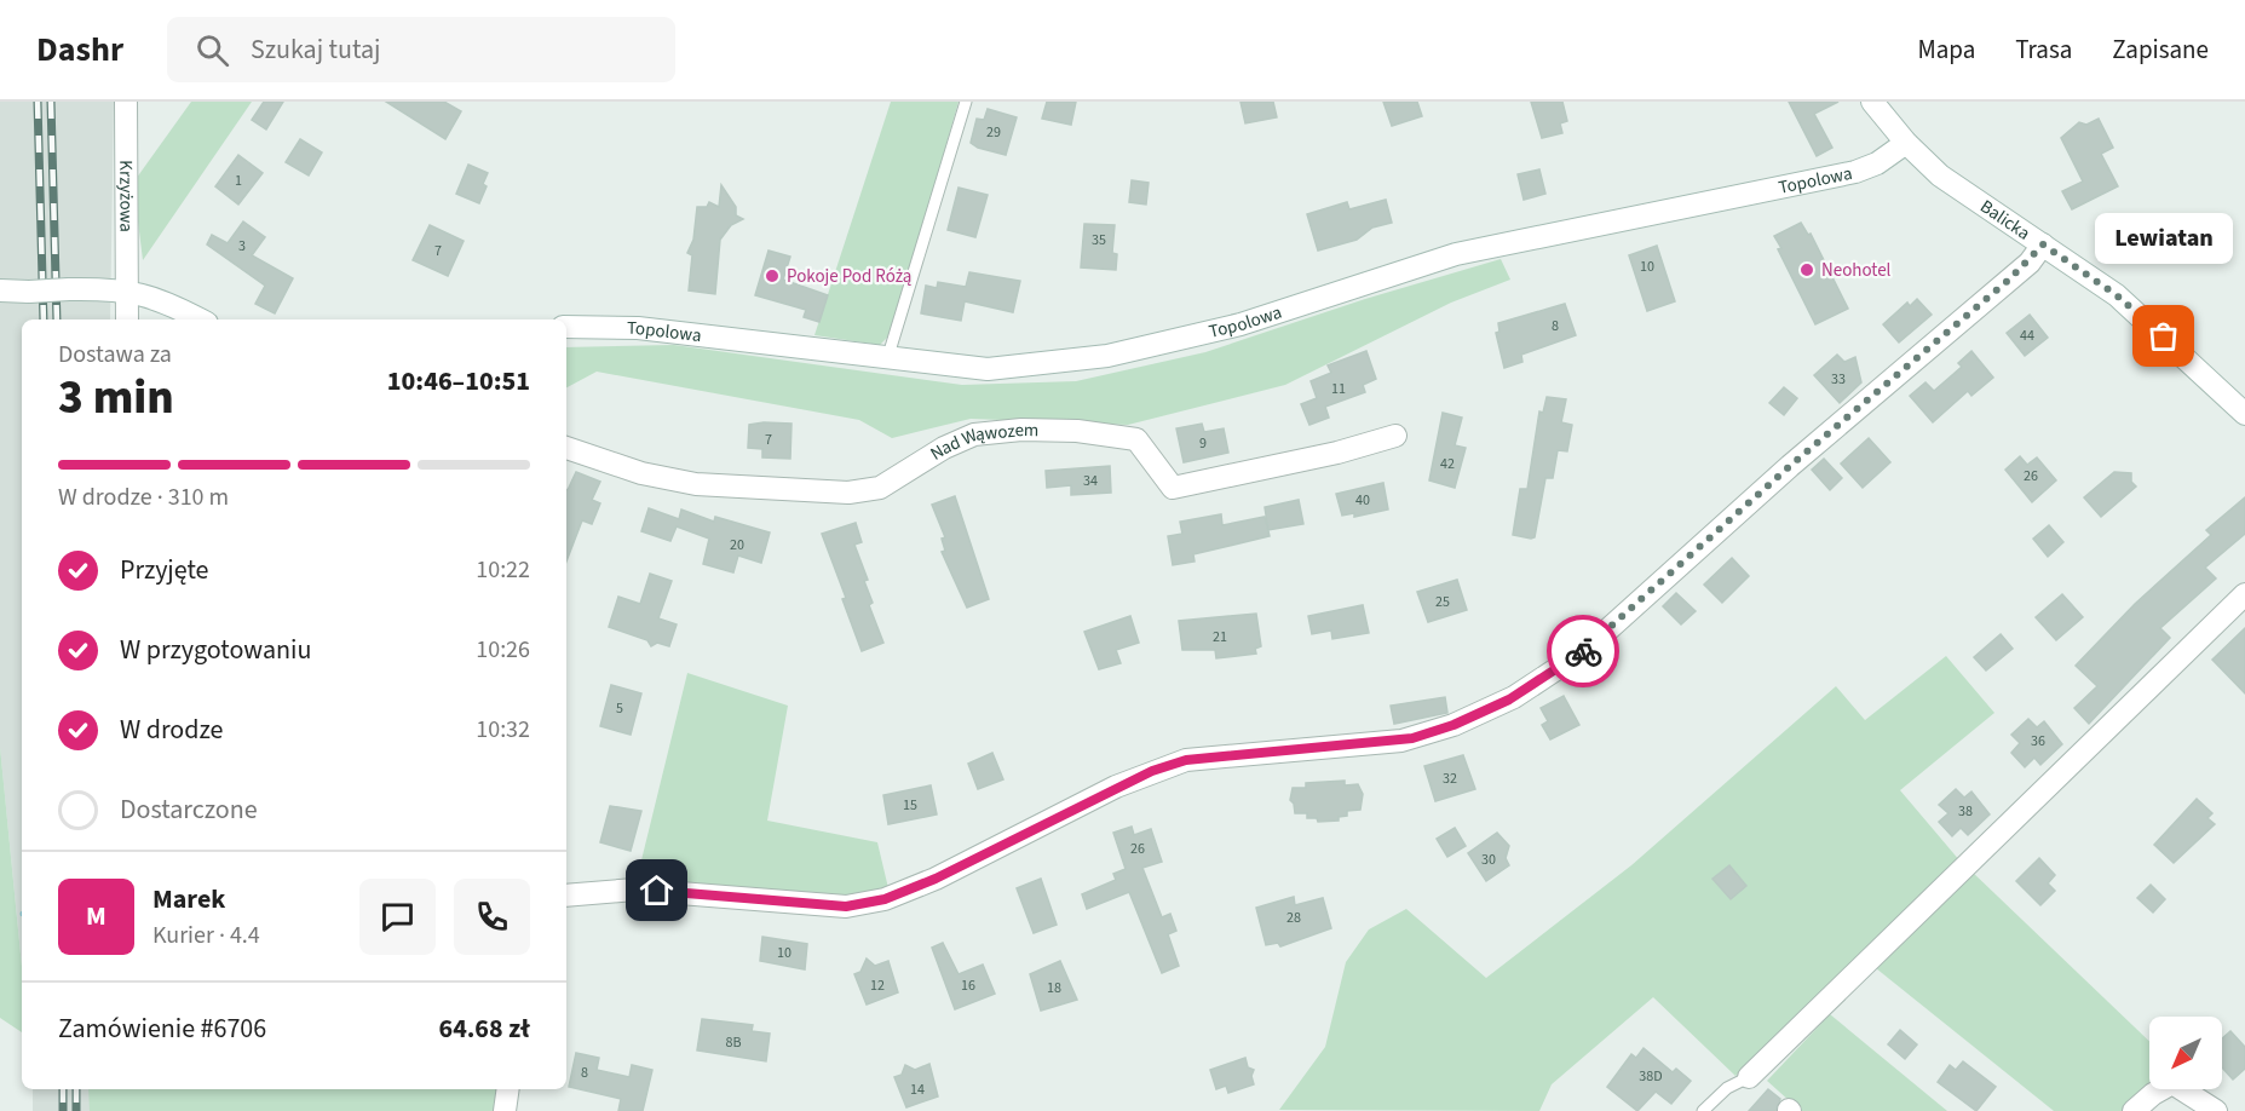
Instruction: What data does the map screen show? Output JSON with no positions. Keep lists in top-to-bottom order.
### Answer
{
  "streets": {
    "street": [
      "Topolowa",
      "Krzyżowa",
      "Balicka",
      "Nad Wąwozem"
    ]
  },
  "crossings": [
    ["Topolowa", "Balicka"]
  ],
  "places": ["Neohotel", "Pokoje Pod Różą", "Lewiatan"],
  "house_numbers": [
    "29",
    "1",
    "35",
    "3",
    "7",
    "10",
    "8",
    "44",
    "33",
    "11",
    "7",
    "9",
    "42",
    "26",
    "34",
    "40",
    "20",
    "25",
    "21",
    "5",
    "36",
    "32",
    "15",
    "38",
    "26",
    "30",
    "28",
    "10",
    "12",
    "16",
    "18",
    "8B",
    "8",
    "38D",
    "14"
  ],
  "north": "bottom left",
  "page": {
    "header": "Dashr",
    "search": "Szukaj tutaj",
    "nav": ["Mapa", "Trasa", "Zapisane"],
    "bubble": "Lewiatan",
    "heading": ["3 min", "Dostawa za", "10:46–10:51"],
    "panel": [
      "Marek",
      "Kurier · 4.4",
      "Zamówienie #6706",
      "64.68 zł"
    ],
    "bar": "W drodze · 310 m",
    "list": [
      ["Przyjęte", "10:22"],
      ["W przygotowaniu", "10:26"],
      ["W drodze", "10:32"],
      "Dostarczone"
    ],
    "round": "M"
  }
}
